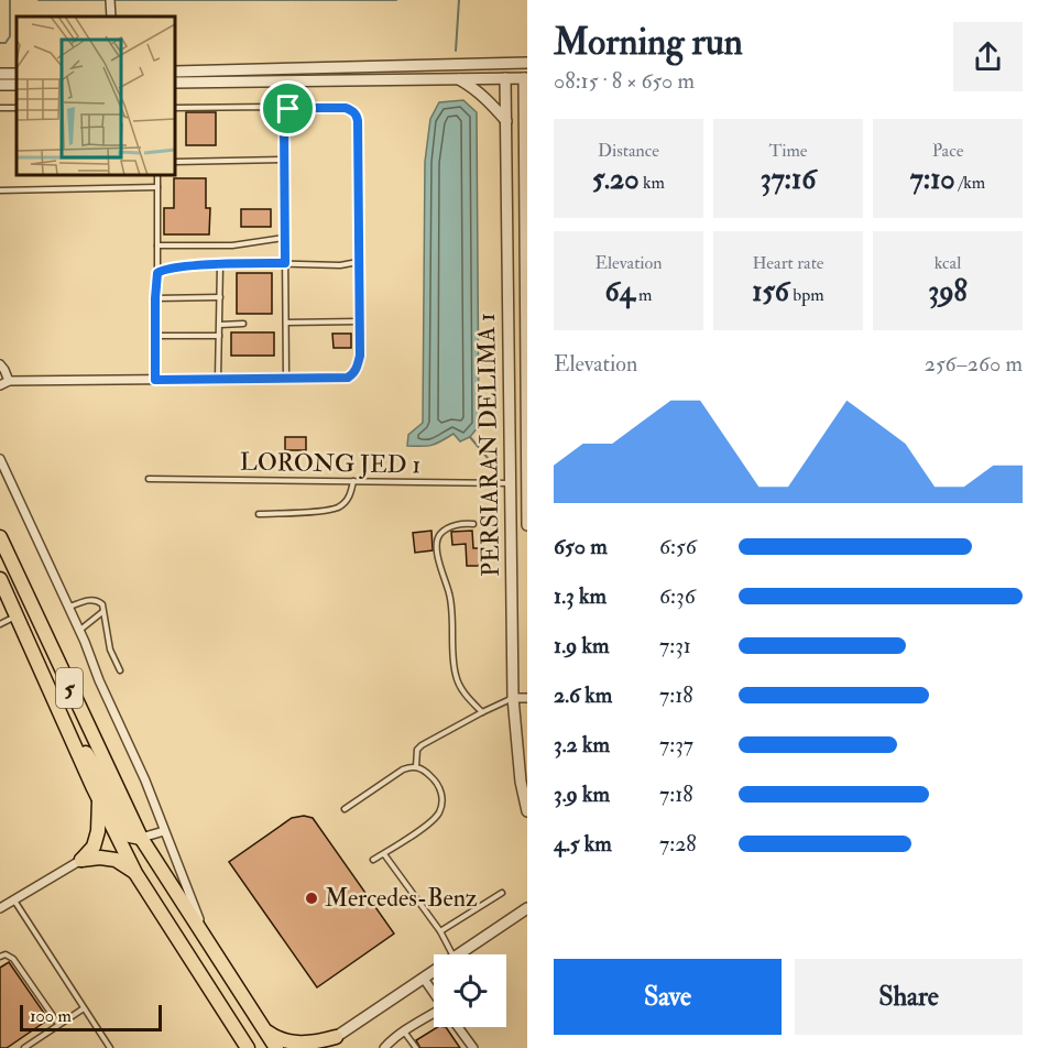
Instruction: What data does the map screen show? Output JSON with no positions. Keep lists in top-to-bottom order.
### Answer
{
  "streets": {
    "highway": ["5"],
    "street": ["PERSIARAN DELIMA 1"],
    "lane": ["LORONG JED 1"]
  },
  "crossings": [
    ["PERSIARAN DELIMA 1", "LORONG JED 1"]
  ],
  "places": ["Mercedes-Benz"],
  "scale_bar": "100 m",
  "page": {
    "heading": ["Morning run", "08:15 · 8 × 650 m"],
    "stats": [
      ["Distance", "5.20 km"],
      ["Time", "37:16"],
      ["Pace", "7:10 /km"],
      ["Elevation", "64 m"],
      ["Heart rate", "156 bpm"],
      ["kcal", "398"]
    ],
    "chart": ["Elevation", "256–260 m"],
    "list": [
      {
        "name": "650 m",
        "note": "6:56"
      },
      {
        "name": "1.3 km",
        "note": "6:36"
      },
      {
        "name": "1.9 km",
        "note": "7:31"
      },
      {
        "name": "2.6 km",
        "note": "7:18"
      },
      {
        "name": "3.2 km",
        "note": "7:37"
      },
      {
        "name": "3.9 km",
        "note": "7:18"
      },
      {
        "name": "4.5 km",
        "note": "7:28"
      }
    ],
    "buttons": ["Save", "Share"],
    "scale": "100 m"
  }
}
